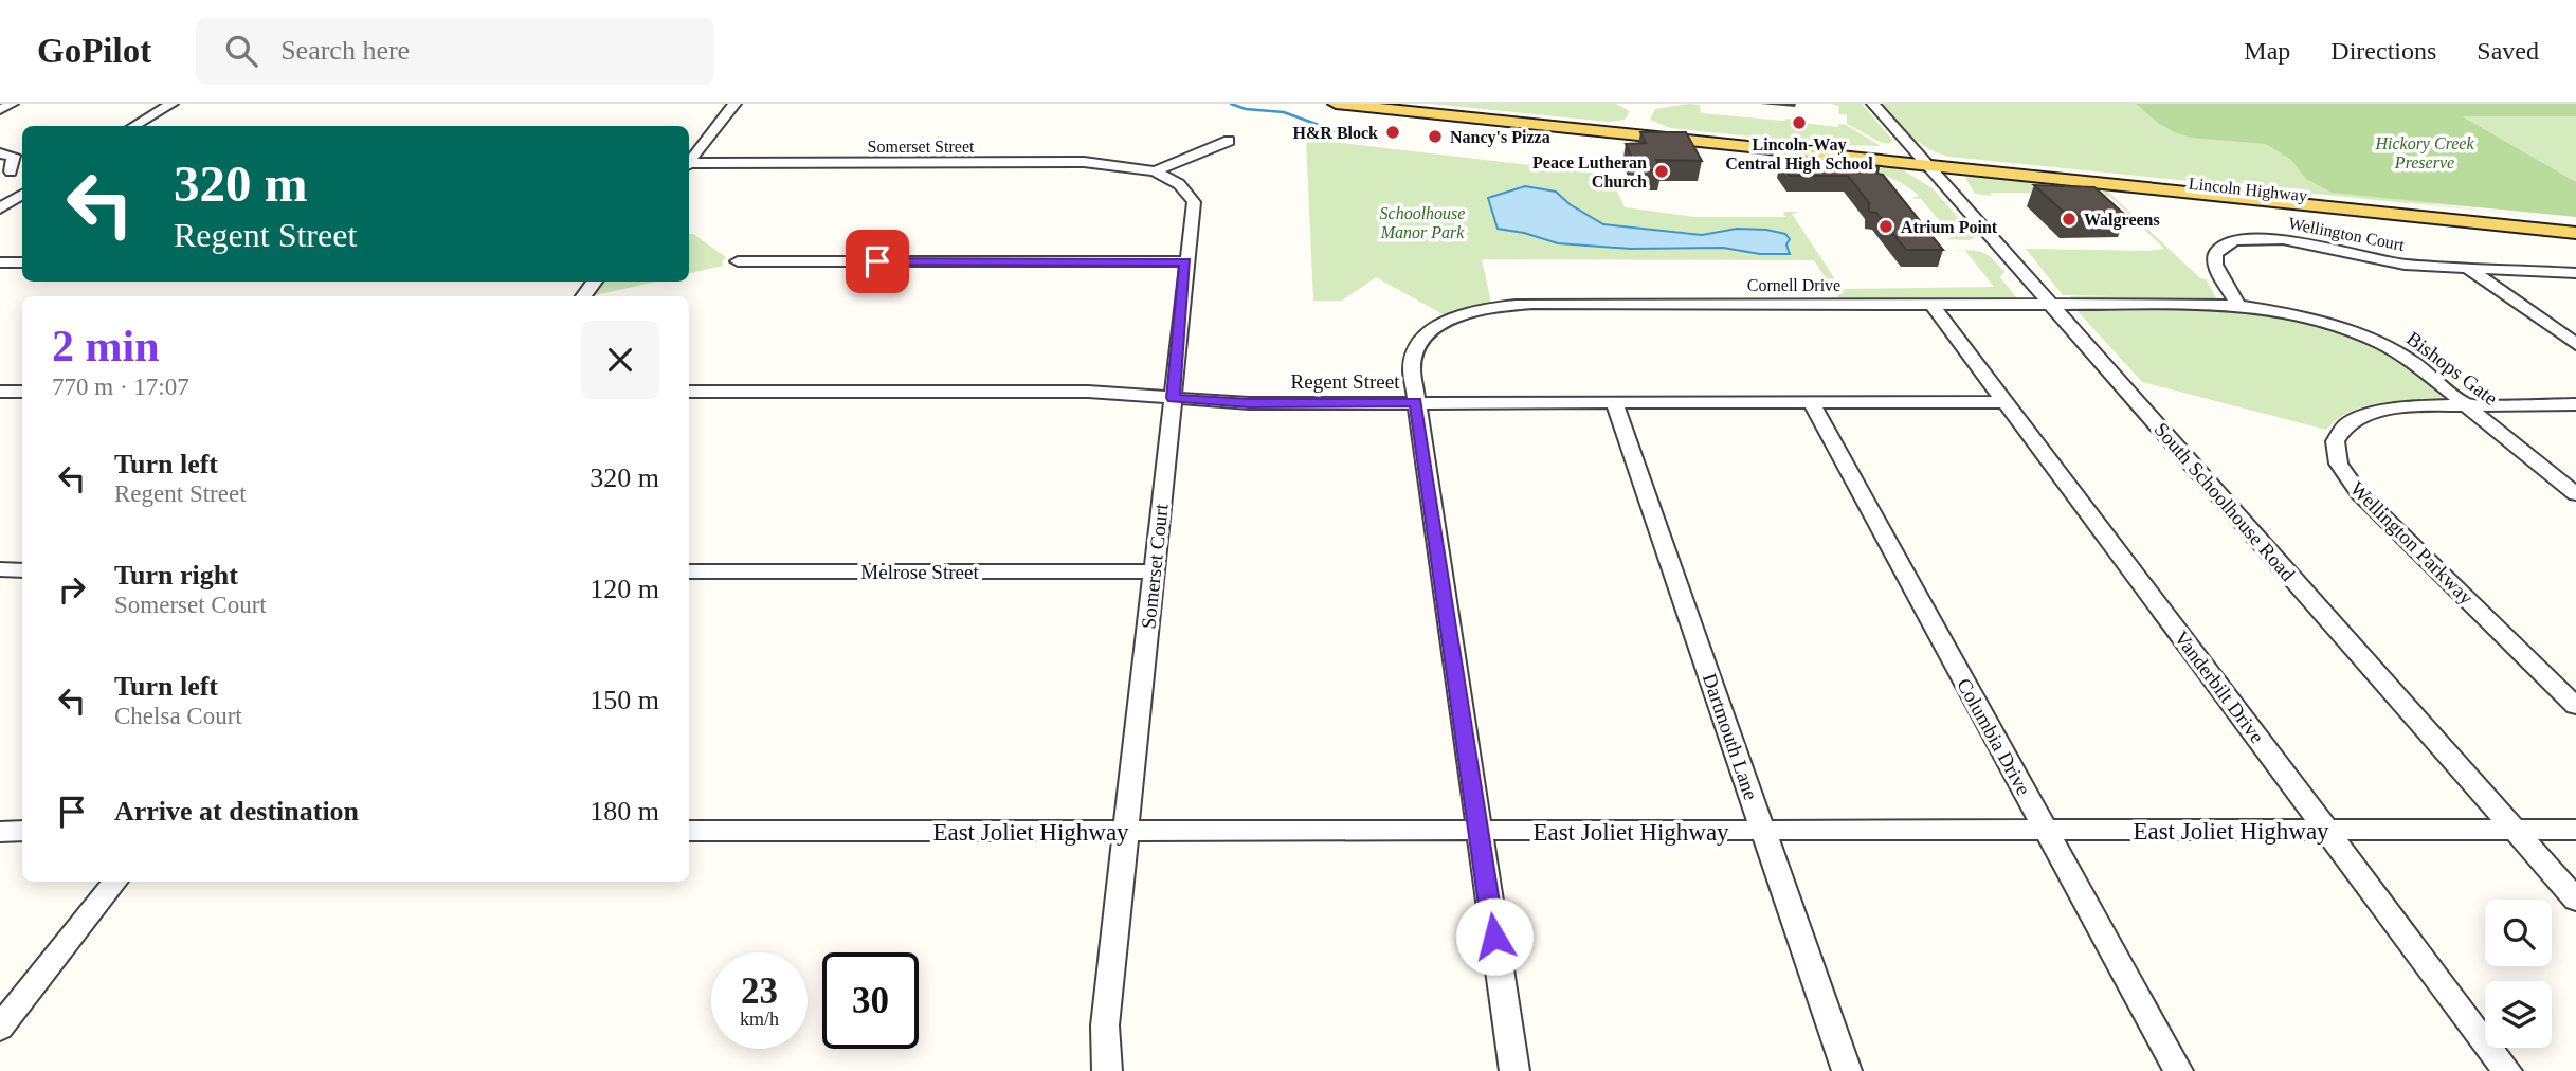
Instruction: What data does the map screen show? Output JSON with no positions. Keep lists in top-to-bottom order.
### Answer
{
  "streets": {
    "main road": ["Lincoln Highway"],
    "street": [
      "Somerset Street",
      "Wellington Court",
      "Cornell Drive",
      "Bishops Gate",
      "Regent Street",
      "South Schoolhouse Road",
      "Wellington Parkway",
      "Somerset Court",
      "Melrose Street",
      "Vanderbilt Drive",
      "Dartmouth Lane",
      "Columbia Drive",
      "East Joliet Highway"
    ]
  },
  "crossings": [
    ["Somerset Street", "Somerset Court"],
    ["Lincoln Highway", "South Schoolhouse Road"],
    ["Wellington Court", "Cornell Drive"],
    ["Wellington Court", "Bishops Gate"],
    ["Cornell Drive", "Bishops Gate"],
    ["Cornell Drive", "Regent Street"],
    ["Cornell Drive", "South Schoolhouse Road"],
    ["Cornell Drive", "Vanderbilt Drive"],
    ["Cornell Drive", "East Joliet Highway"],
    ["Bishops Gate", "Wellington Parkway"],
    ["Regent Street", "Somerset Court"],
    ["Regent Street", "Vanderbilt Drive"],
    ["Regent Street", "Dartmouth Lane"],
    ["Regent Street", "Columbia Drive"],
    ["South Schoolhouse Road", "East Joliet Highway"],
    ["Somerset Court", "Melrose Street"],
    ["Somerset Court", "East Joliet Highway"],
    ["Vanderbilt Drive", "East Joliet Highway"],
    ["Dartmouth Lane", "East Joliet Highway"],
    ["Columbia Drive", "East Joliet Highway"]
  ],
  "parks": ["Hickory Creek Preserve", "Schoolhouse Manor Park"],
  "places": [
    "Lincoln-Way Central High School",
    "H&R Block",
    "Nancy's Pizza",
    "Peace Lutheran Church",
    "Walgreens",
    "Atrium Point"
  ],
  "page": {
    "header": "GoPilot",
    "search": "Search here",
    "nav": ["Map", "Directions", "Saved"],
    "turn": ["320 m", "Regent Street"],
    "heading": ["2 min", "770 m · 17:07"],
    "list": [
      {
        "name": "Turn left",
        "note": "Regent Street",
        "value": "320 m"
      },
      {
        "name": "Turn right",
        "note": "Somerset Court",
        "value": "120 m"
      },
      {
        "name": "Turn left",
        "note": "Chelsa Court",
        "value": "150 m"
      },
      {
        "name": "Arrive at destination",
        "value": "180 m"
      }
    ],
    "speed": "23 km/h",
    "limit": "30"
  }
}
